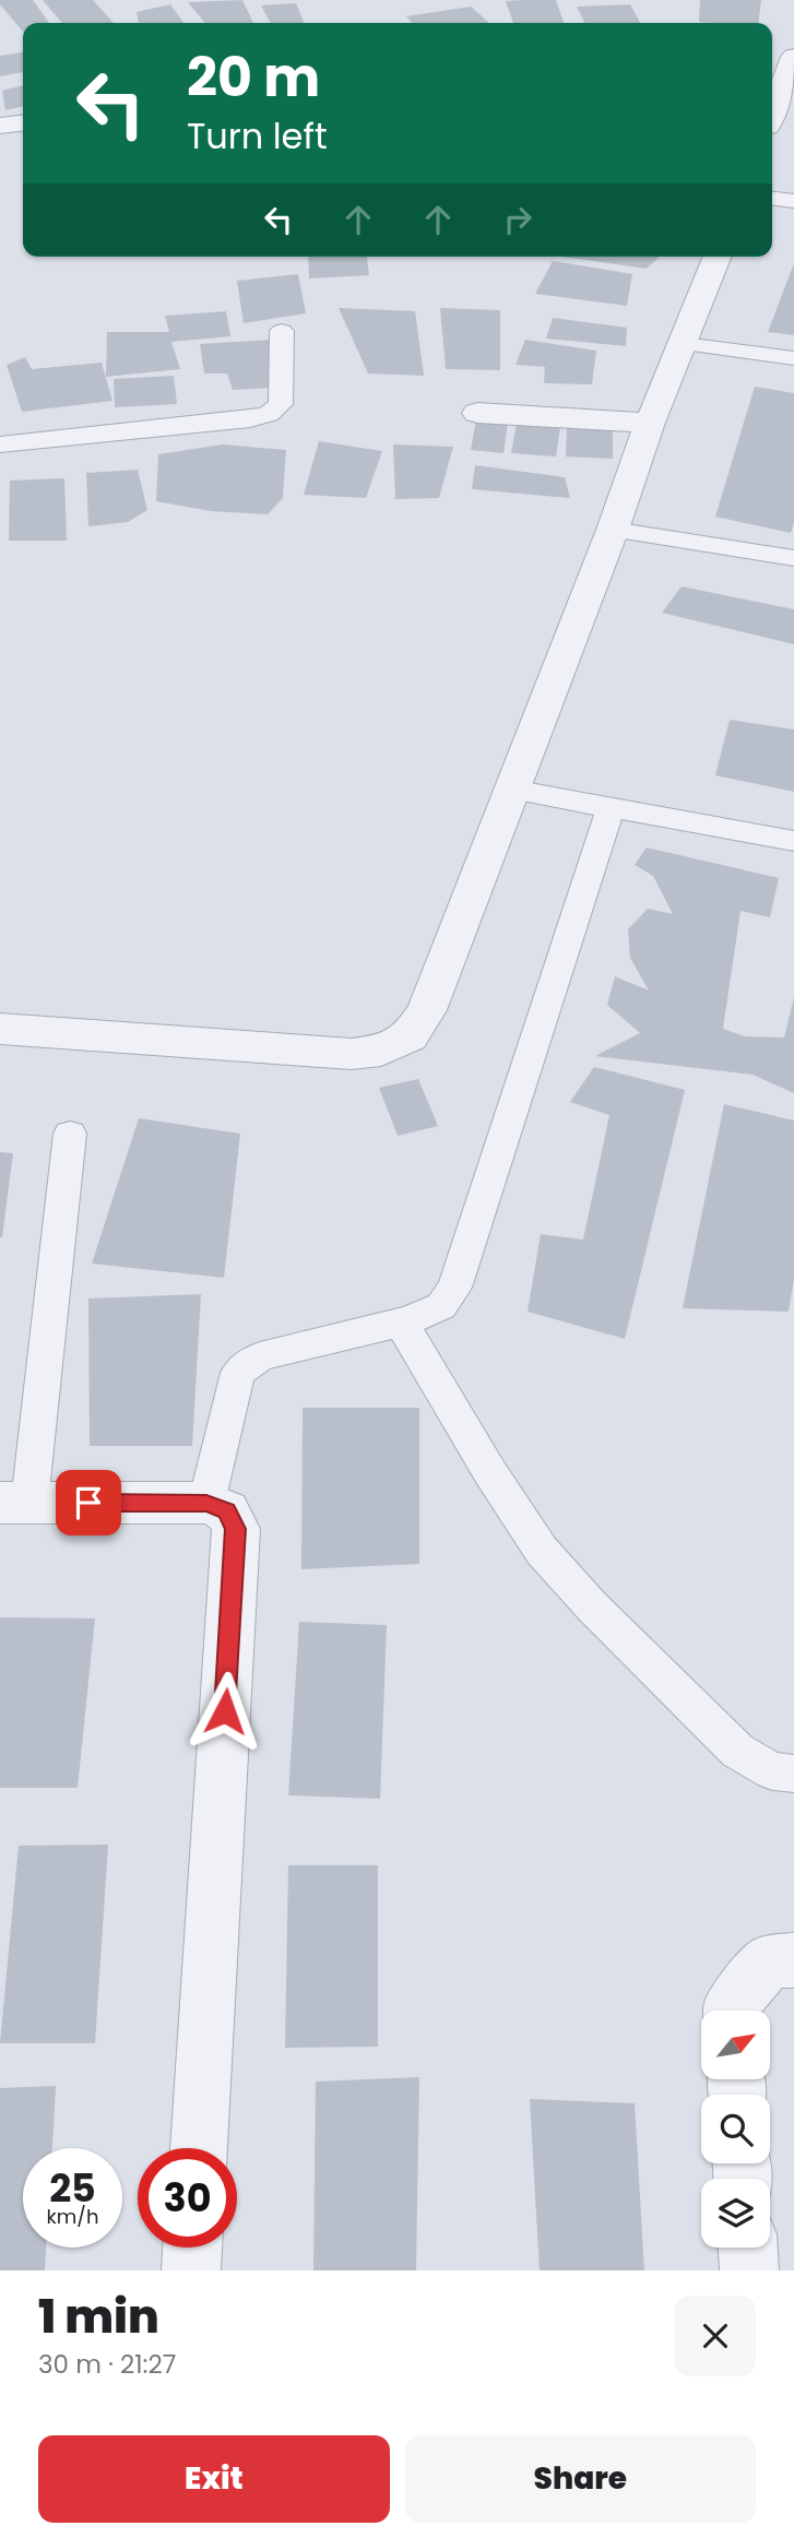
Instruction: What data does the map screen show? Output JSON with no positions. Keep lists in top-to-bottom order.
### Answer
{
  "north": "top right",
  "page": {
    "turn": ["20 m", "Turn left"],
    "speed": "25 km/h",
    "limit": "30",
    "heading": ["1 min", "30 m · 21:27"],
    "buttons": ["Exit", "Share"]
  }
}
